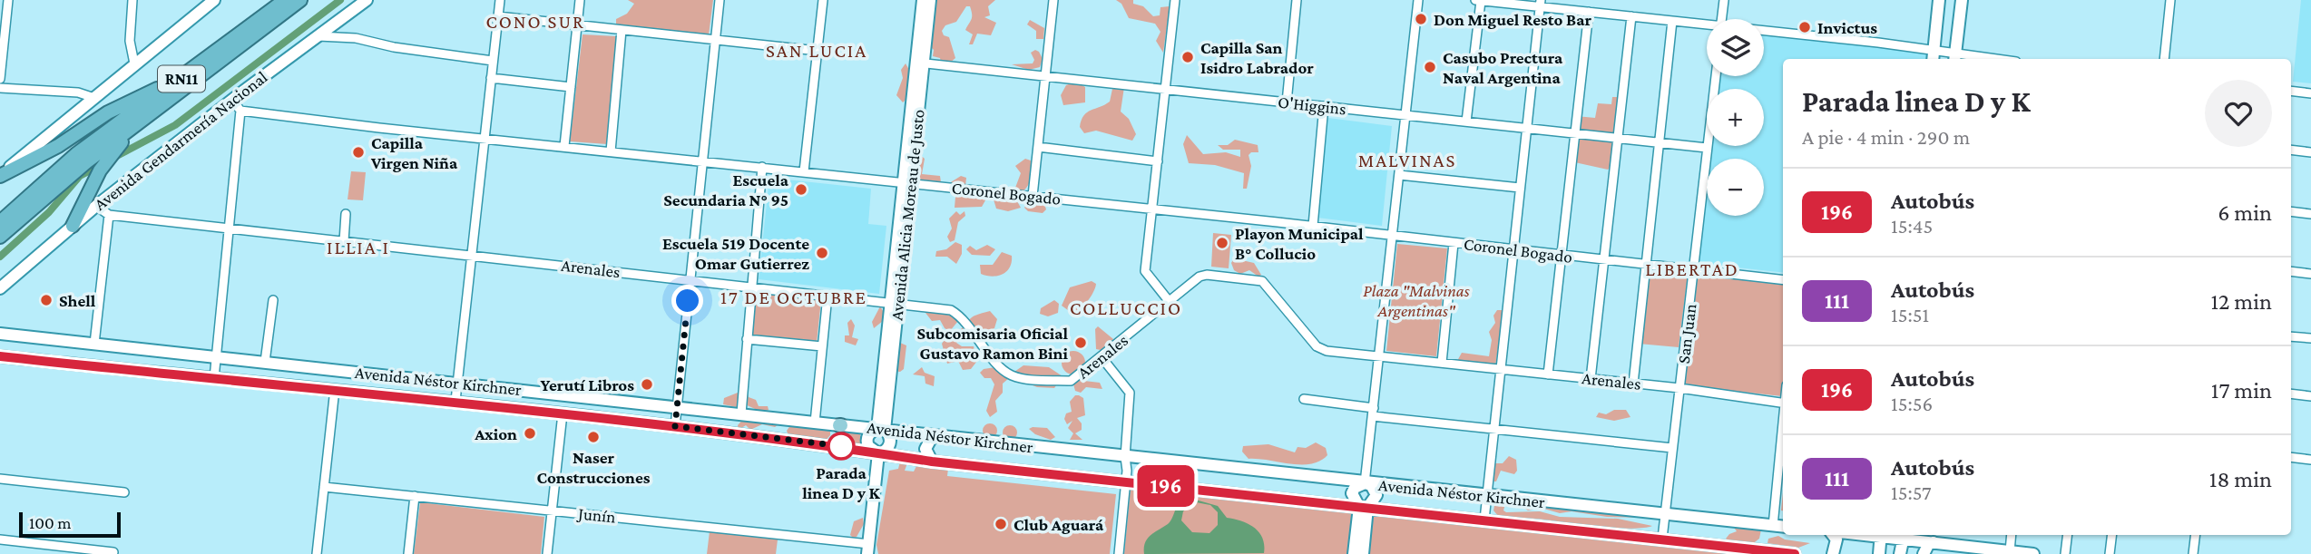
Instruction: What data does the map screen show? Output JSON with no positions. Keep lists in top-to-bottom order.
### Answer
{
  "streets": {
    "highway": ["RN11"],
    "main road": ["Avenida Gendarmería Nacional", "Avenida Alicia Moreau de Justo", "Avenida Néstor Kirchner"],
    "street": [
      "O'Higgins",
      "Coronel Bogado",
      "Arenales",
      "San Juan",
      "Junín"
    ]
  },
  "crossings": [
    ["O'Higgins", "Avenida Alicia Moreau de Justo"],
    ["O'Higgins", "San Juan"],
    ["Avenida Gendarmería Nacional", "Arenales"],
    ["Coronel Bogado", "Avenida Alicia Moreau de Justo"],
    ["Coronel Bogado", "San Juan"],
    ["Avenida Alicia Moreau de Justo", "Arenales"],
    ["Avenida Alicia Moreau de Justo", "Avenida Néstor Kirchner"],
    ["Arenales", "San Juan"],
    ["San Juan", "Avenida Néstor Kirchner"]
  ],
  "districts": [
    "CONO SUR",
    "SAN LUCIA",
    "MALVINAS",
    "ILLIA I",
    "LIBERTAD",
    "17 DE OCTUBRE",
    "COLLUCCIO"
  ],
  "parks": ["Plaza \"Malvinas Argentinas\""],
  "places": [
    "Don Miguel Resto Bar",
    "Invictus",
    "Capilla San Isidro Labrador",
    "Casubo Prectura Naval Argentina",
    "Capilla Virgen Niña",
    "Escuela Secundaria N° 95",
    "Playon Municipal B° Collucio",
    "Escuela 519 Docente Omar Gutierrez",
    "Shell",
    "Subcomisaria Oficial Gustavo Ramon Bini",
    "Yerutí Libros",
    "Axion",
    "Naser Construcciones",
    "Parada linea D y K",
    "Club Aguará"
  ],
  "lines": ["bus line 196"],
  "scale_bar": "100 m",
  "page": {
    "on_map": "196",
    "map_buttons": ["+", "−"],
    "heading": ["Parada linea D y K", "A pie · 4 min · 290 m"],
    "list": [
      {
        "mark": "196",
        "name": "Autobús",
        "note": "15:45",
        "value": "6 min"
      },
      {
        "mark": "111",
        "name": "Autobús",
        "note": "15:51",
        "value": "12 min"
      },
      {
        "mark": "196",
        "name": "Autobús",
        "note": "15:56",
        "value": "17 min"
      },
      {
        "mark": "111",
        "name": "Autobús",
        "note": "15:57",
        "value": "18 min"
      }
    ],
    "scale": "100 m"
  }
}
